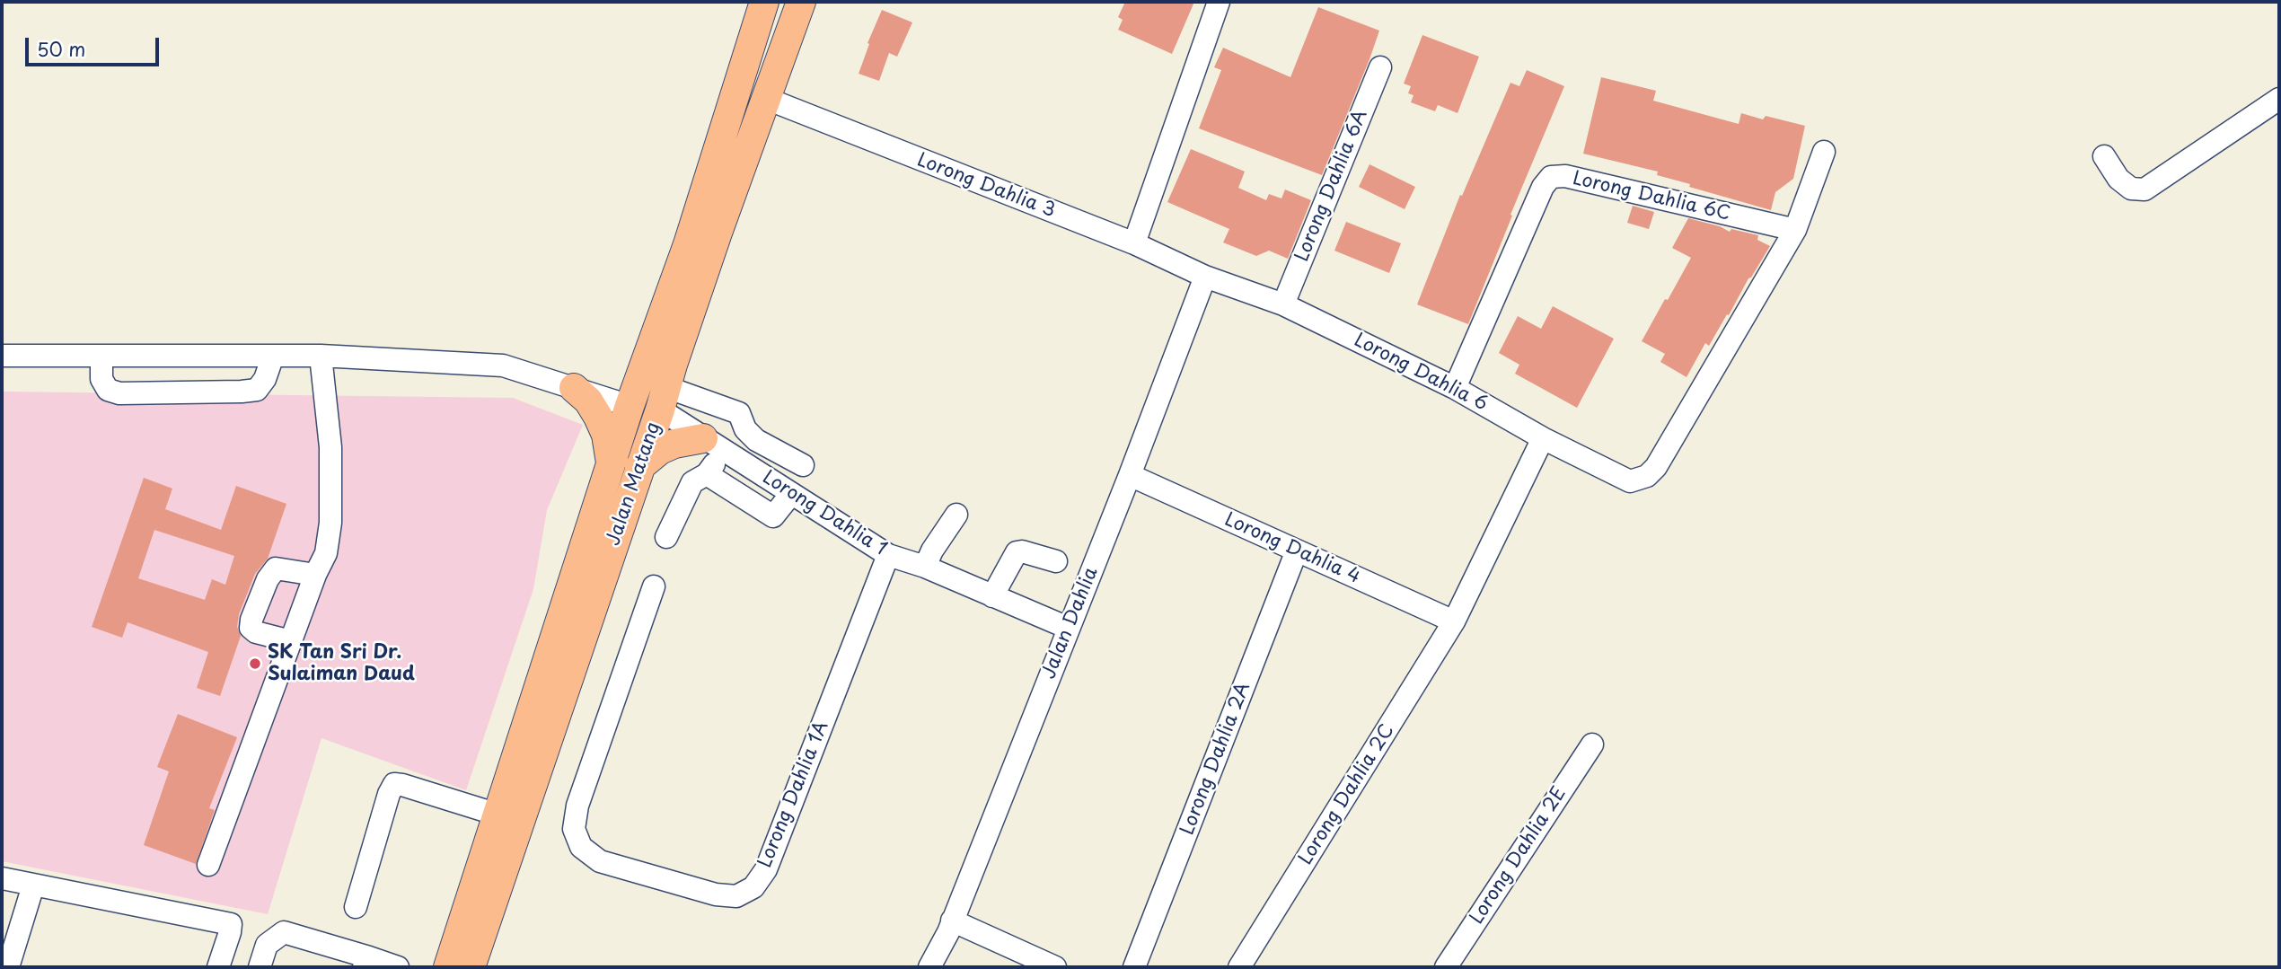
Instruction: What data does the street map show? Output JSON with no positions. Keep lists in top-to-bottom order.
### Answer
{
  "streets": {
    "main road": ["Jalan Matang"],
    "street": [
      "Lorong Dahlia 3",
      "Lorong Dahlia 6A",
      "Lorong Dahlia 6C",
      "Lorong Dahlia 6",
      "Lorong Dahlia 1",
      "Lorong Dahlia 4",
      "Jalan Dahlia",
      "Lorong Dahlia 2A",
      "Lorong Dahlia 1A",
      "Lorong Dahlia 2C",
      "Lorong Dahlia 2E"
    ]
  },
  "crossings": [
    ["Lorong Dahlia 3", "Lorong Dahlia 6"],
    ["Lorong Dahlia 3", "Jalan Matang"],
    ["Lorong Dahlia 3", "Jalan Dahlia"],
    ["Lorong Dahlia 6A", "Lorong Dahlia 6"],
    ["Lorong Dahlia 6C", "Lorong Dahlia 6"],
    ["Lorong Dahlia 6", "Jalan Dahlia"],
    ["Lorong Dahlia 6", "Lorong Dahlia 2C"],
    ["Jalan Matang", "Lorong Dahlia 1"],
    ["Lorong Dahlia 1", "Jalan Dahlia"],
    ["Lorong Dahlia 1", "Lorong Dahlia 1A"],
    ["Lorong Dahlia 4", "Jalan Dahlia"],
    ["Lorong Dahlia 4", "Lorong Dahlia 2A"],
    ["Lorong Dahlia 4", "Lorong Dahlia 2C"]
  ],
  "places": ["SK Tan Sri Dr. Sulaiman Daud"],
  "scale_bar": "50 m"
}
